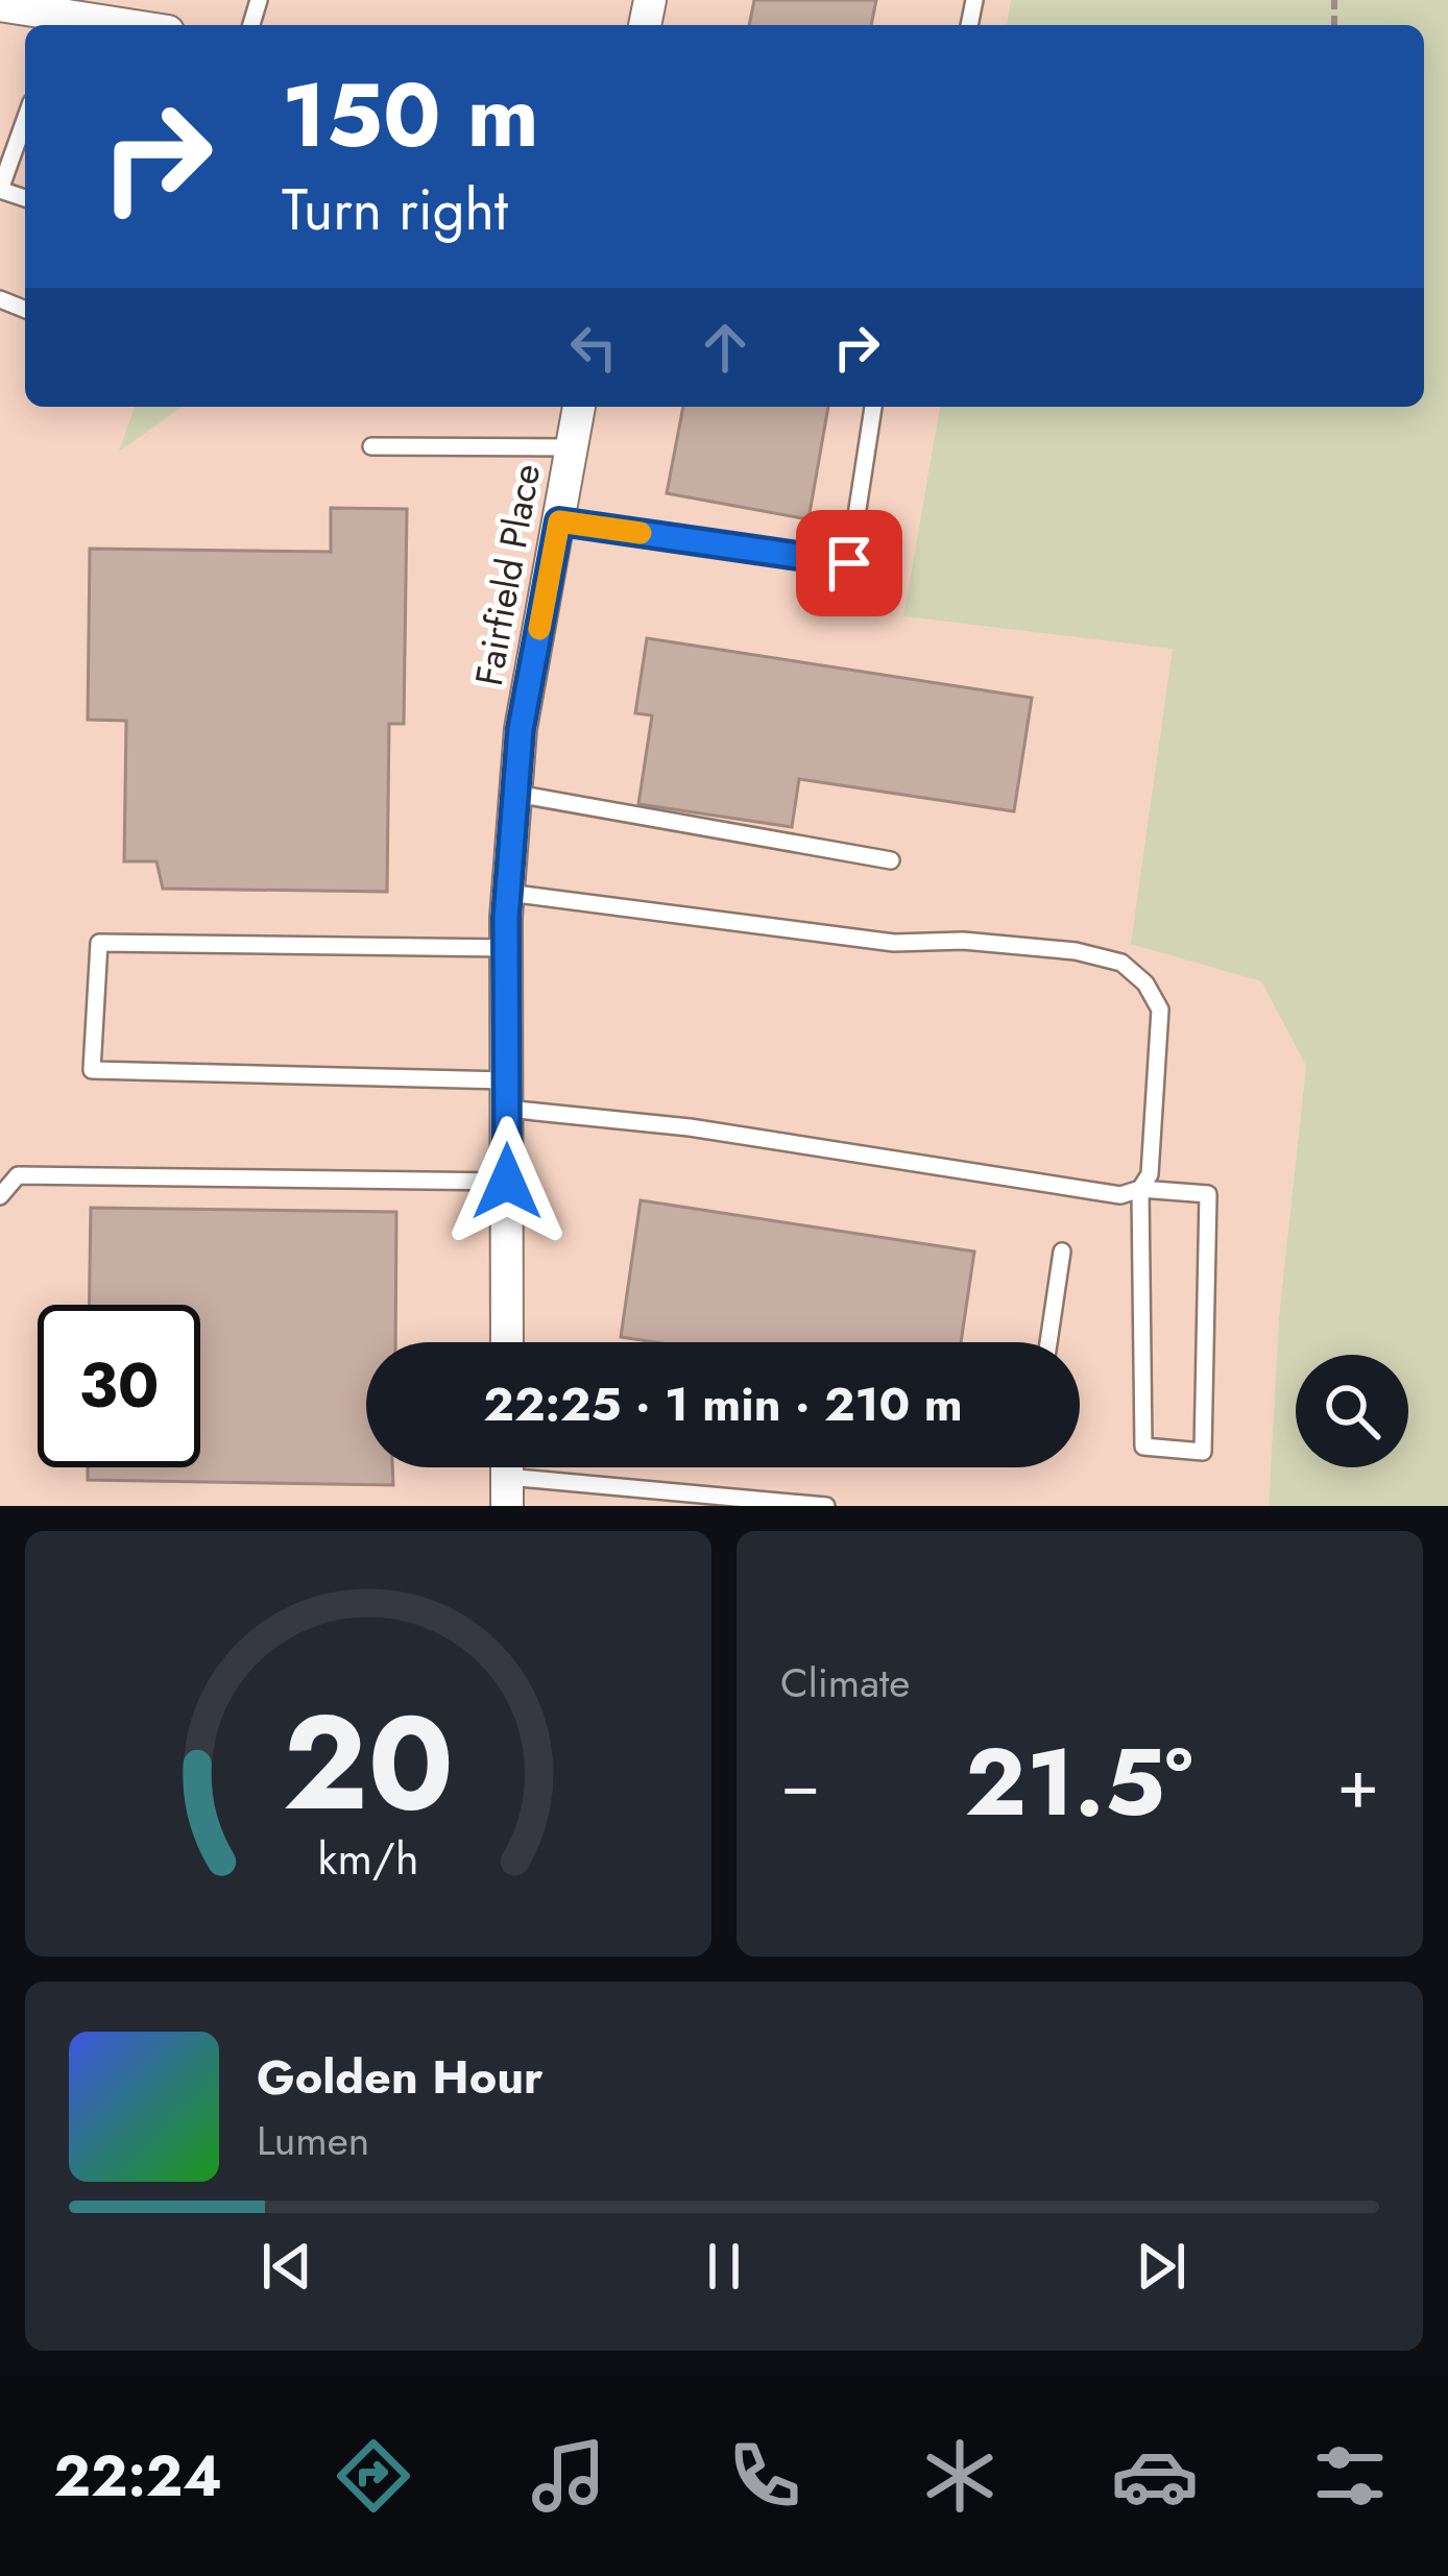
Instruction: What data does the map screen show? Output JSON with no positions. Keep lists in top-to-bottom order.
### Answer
{
  "streets": {
    "street": ["Fairfield Place"]
  },
  "page": {
    "turn": ["150 m", "Turn right"],
    "limit": "30",
    "trip": "22:25 · 1 min · 210 m",
    "tile": "Climate",
    "heat": ["−", "21.5°", "+"],
    "song": ["Golden Hour", "Lumen"],
    "tabs": "22:24",
    "gauge": ["20", "km/h"]
  }
}
